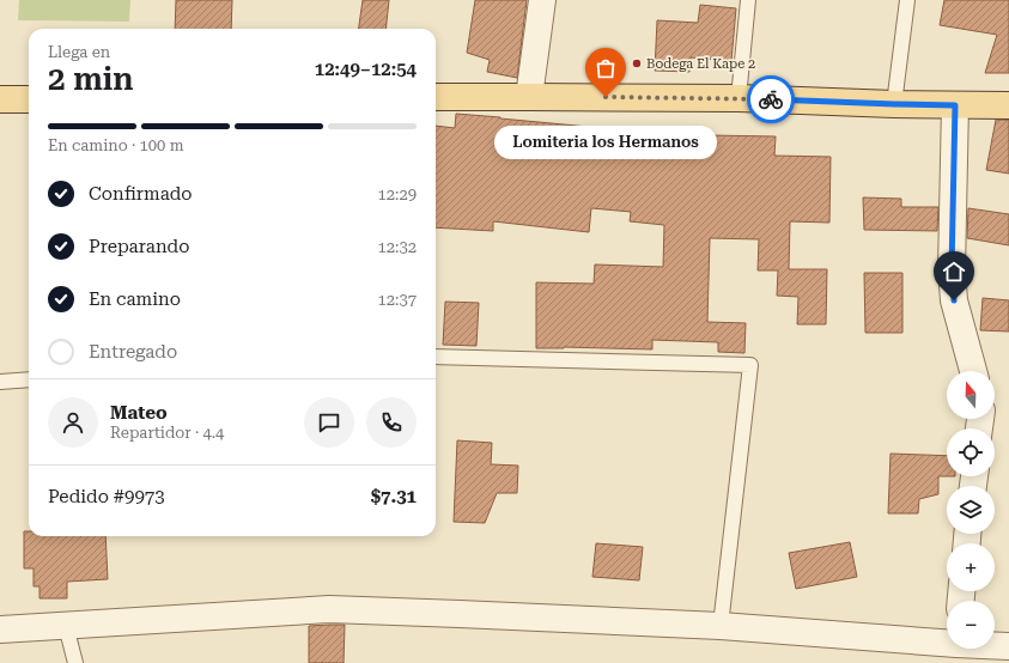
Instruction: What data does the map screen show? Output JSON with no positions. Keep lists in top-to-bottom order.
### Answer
{
  "places": ["Bodega El Kape 2", "Lomiteria los Hermanos"],
  "north": "top",
  "page": {
    "heading": ["2 min", "Llega en", "12:49–12:54"],
    "panel": [
      "Mateo",
      "Repartidor · 4.4",
      "Pedido #9973",
      "$7.31"
    ],
    "bar": "En camino · 100 m",
    "bubble": "Lomiteria los Hermanos",
    "list": [
      ["Confirmado", "12:29"],
      ["Preparando", "12:32"],
      ["En camino", "12:37"],
      "Entregado"
    ],
    "map_buttons": ["+", "−"]
  }
}
